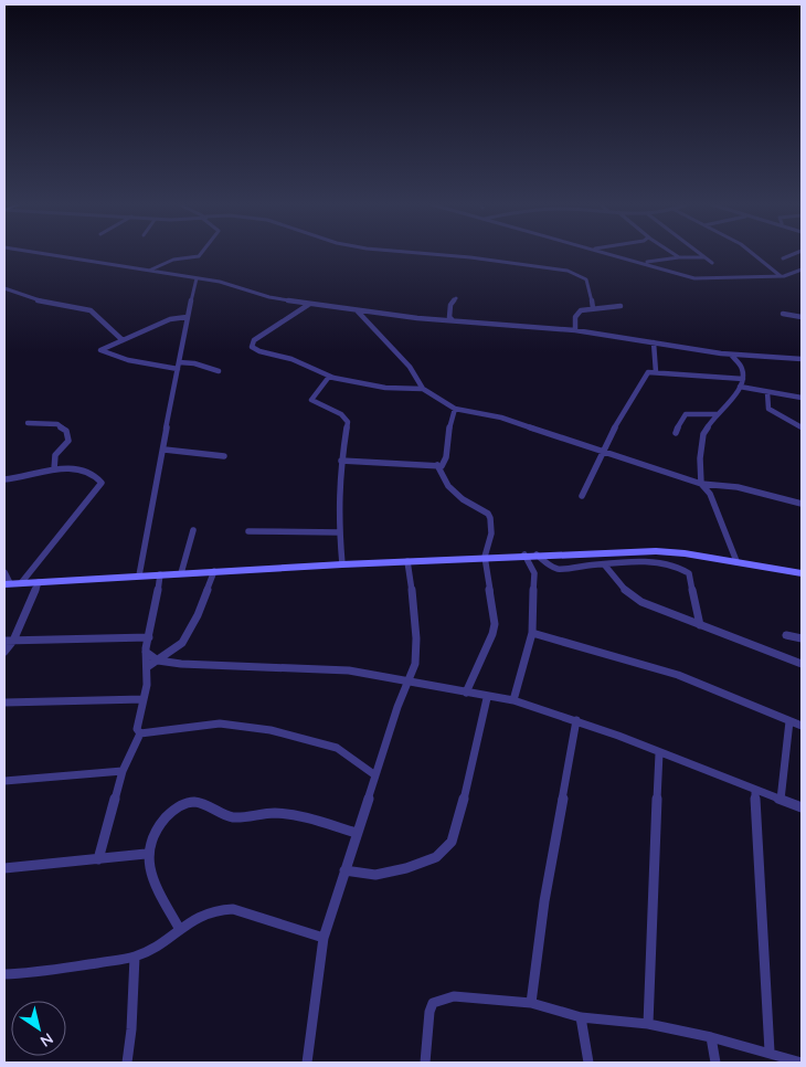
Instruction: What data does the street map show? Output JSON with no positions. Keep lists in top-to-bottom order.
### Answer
{
  "north": "bottom right"
}
